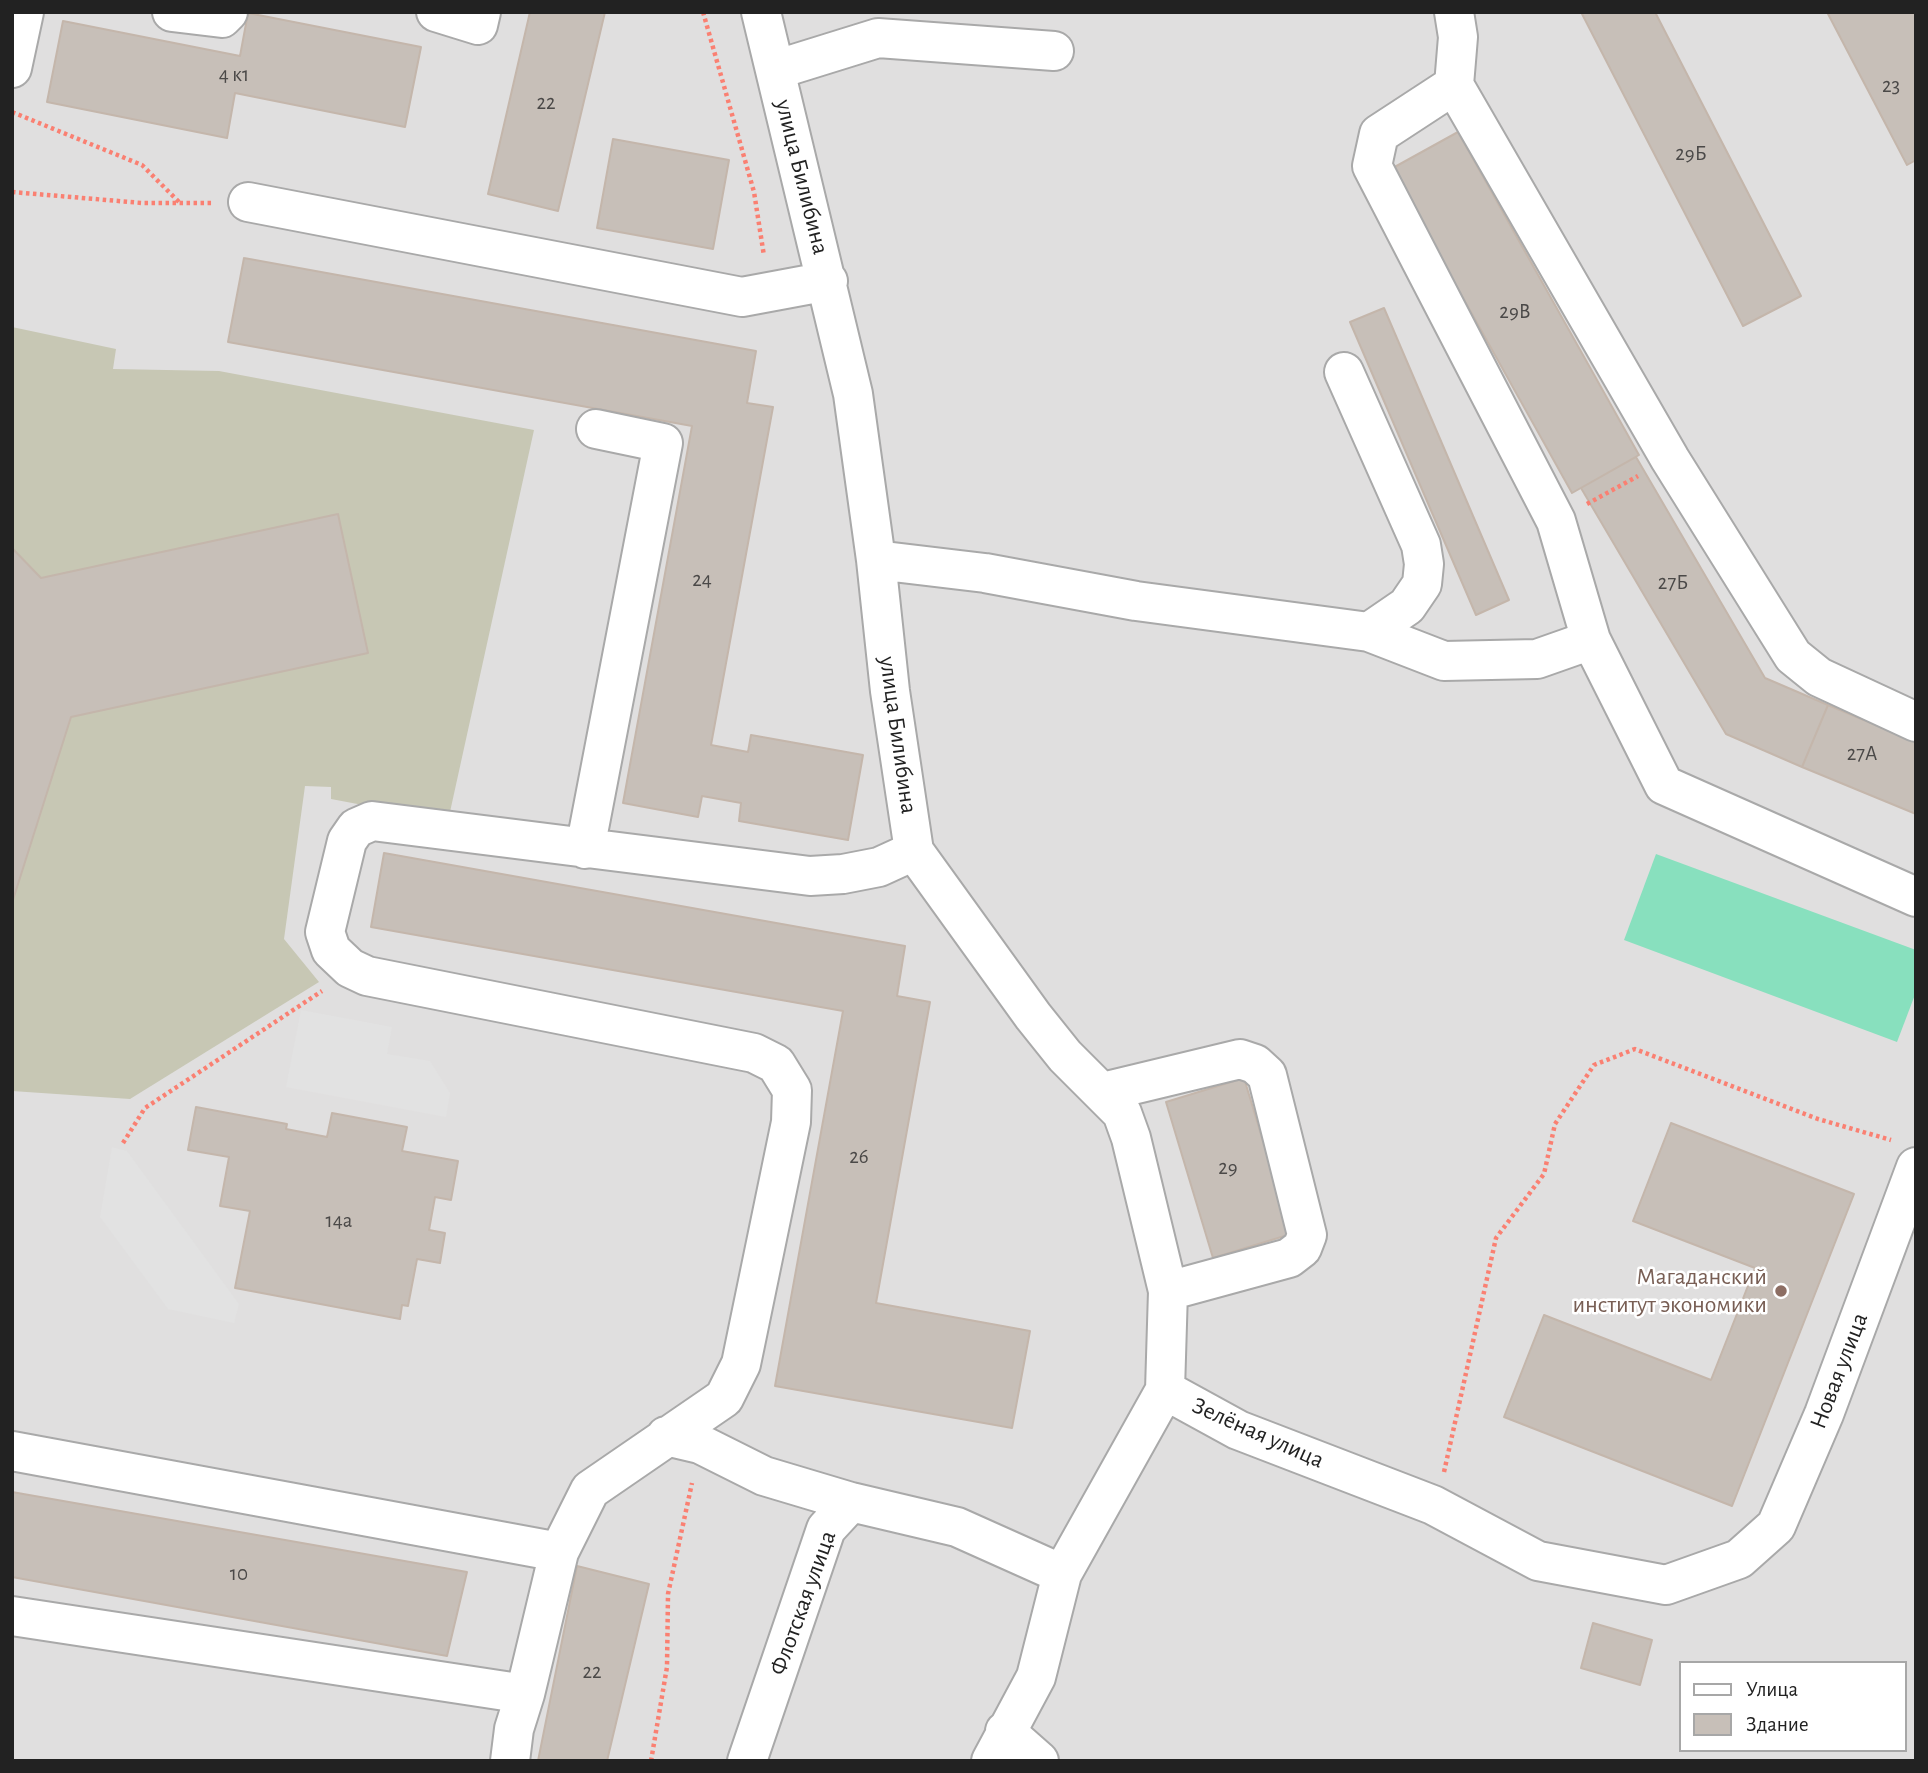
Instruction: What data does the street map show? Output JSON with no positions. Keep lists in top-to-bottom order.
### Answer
{
  "streets": {
    "street": [
      "улица Билибина",
      "Новая улица",
      "Зелёная улица",
      "Флотская улица"
    ]
  },
  "crossings": [
    ["улица Билибина", "Зелёная улица"],
    ["Новая улица", "Зелёная улица"],
    ["Зелёная улица", "Флотская улица"]
  ],
  "places": ["Магаданский институт экономики"],
  "house_numbers": [
    "4 к1",
    "23",
    "22",
    "29Б",
    "29В",
    "24",
    "27Б",
    "27А",
    "26",
    "29",
    "14a",
    "10",
    "22"
  ],
  "legend": ["Улица", "Здание"]
}
